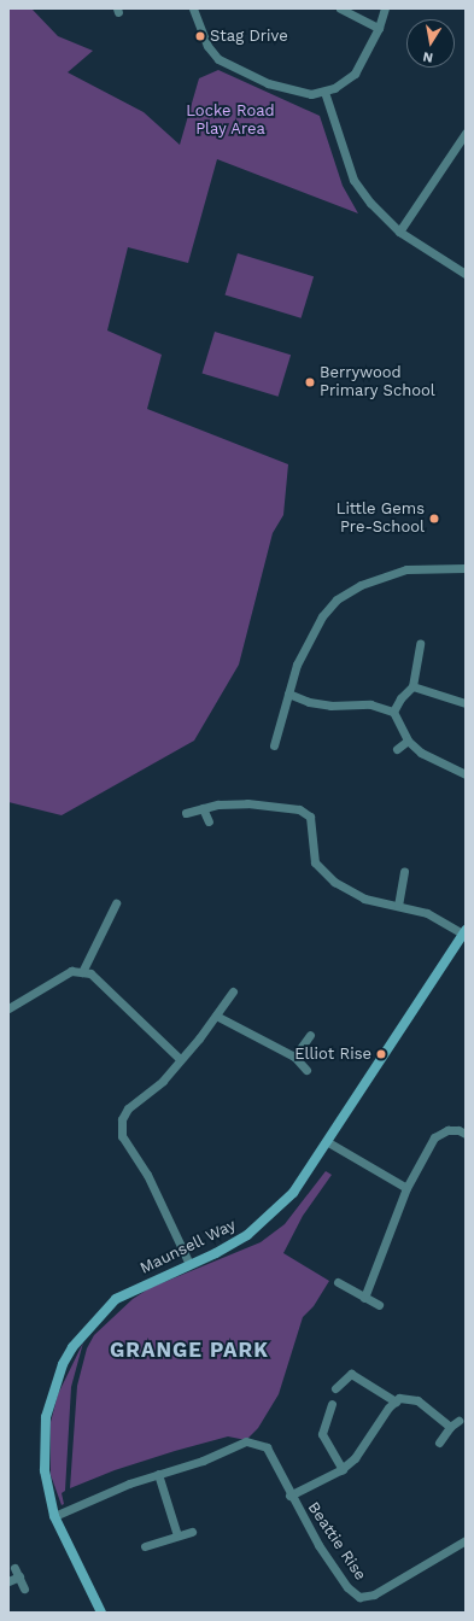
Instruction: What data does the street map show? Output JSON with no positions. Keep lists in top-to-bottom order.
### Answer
{
  "streets": {
    "street": ["Maunsell Way", "Beattie Rise"]
  },
  "crossings": [
    ["Maunsell Way", "Beattie Rise"]
  ],
  "districts": ["GRANGE PARK"],
  "parks": ["Locke Road Play Area"],
  "places": [
    "Stag Drive",
    "Berrywood Primary School",
    "Little Gems Pre-School",
    "Elliot Rise"
  ],
  "north": "bottom"
}
